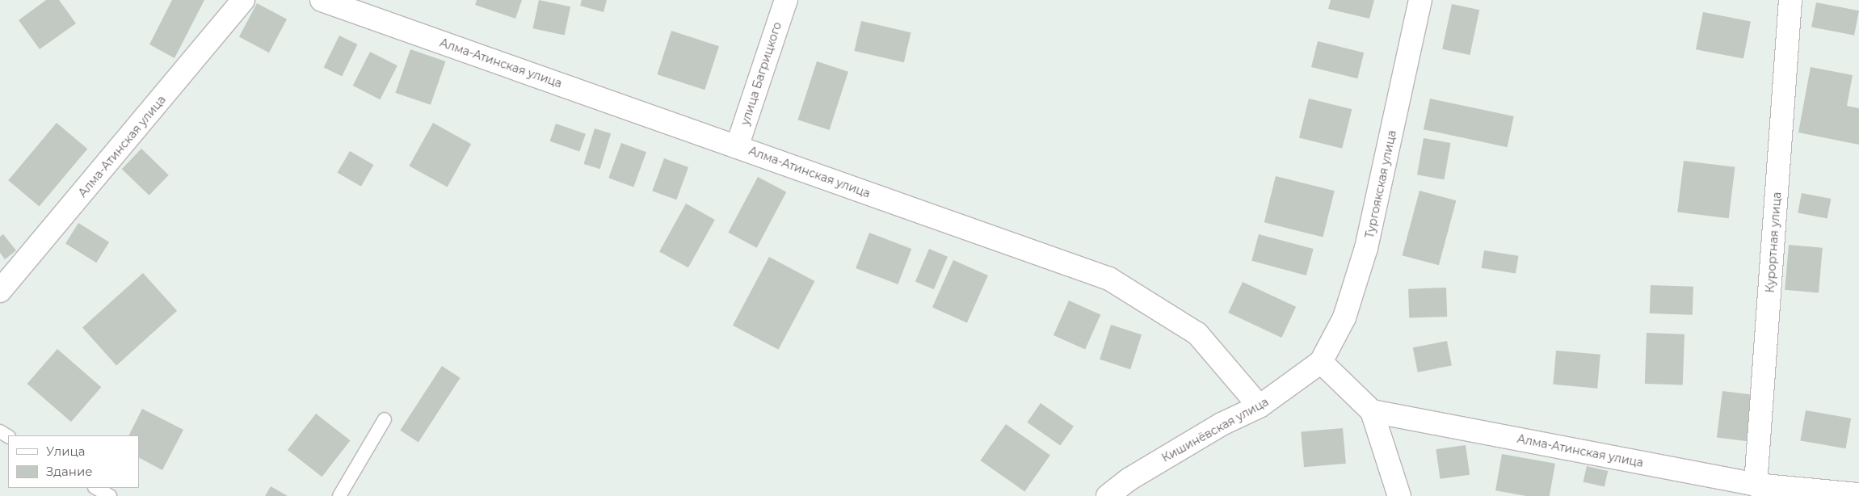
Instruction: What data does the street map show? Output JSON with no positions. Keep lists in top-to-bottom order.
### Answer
{
  "streets": {
    "street": [
      "Алма-Атинская улица",
      "улица Багрицкого",
      "Тургоякская улица",
      "Курортная улица",
      "Кишинёвская улица"
    ]
  },
  "crossings": [
    ["Алма-Атинская улица", "улица Багрицкого"],
    ["Алма-Атинская улица", "Курортная улица"],
    ["Алма-Атинская улица", "Кишинёвская улица"],
    ["Тургоякская улица", "Кишинёвская улица"]
  ],
  "legend": ["Улица", "Здание"]
}
